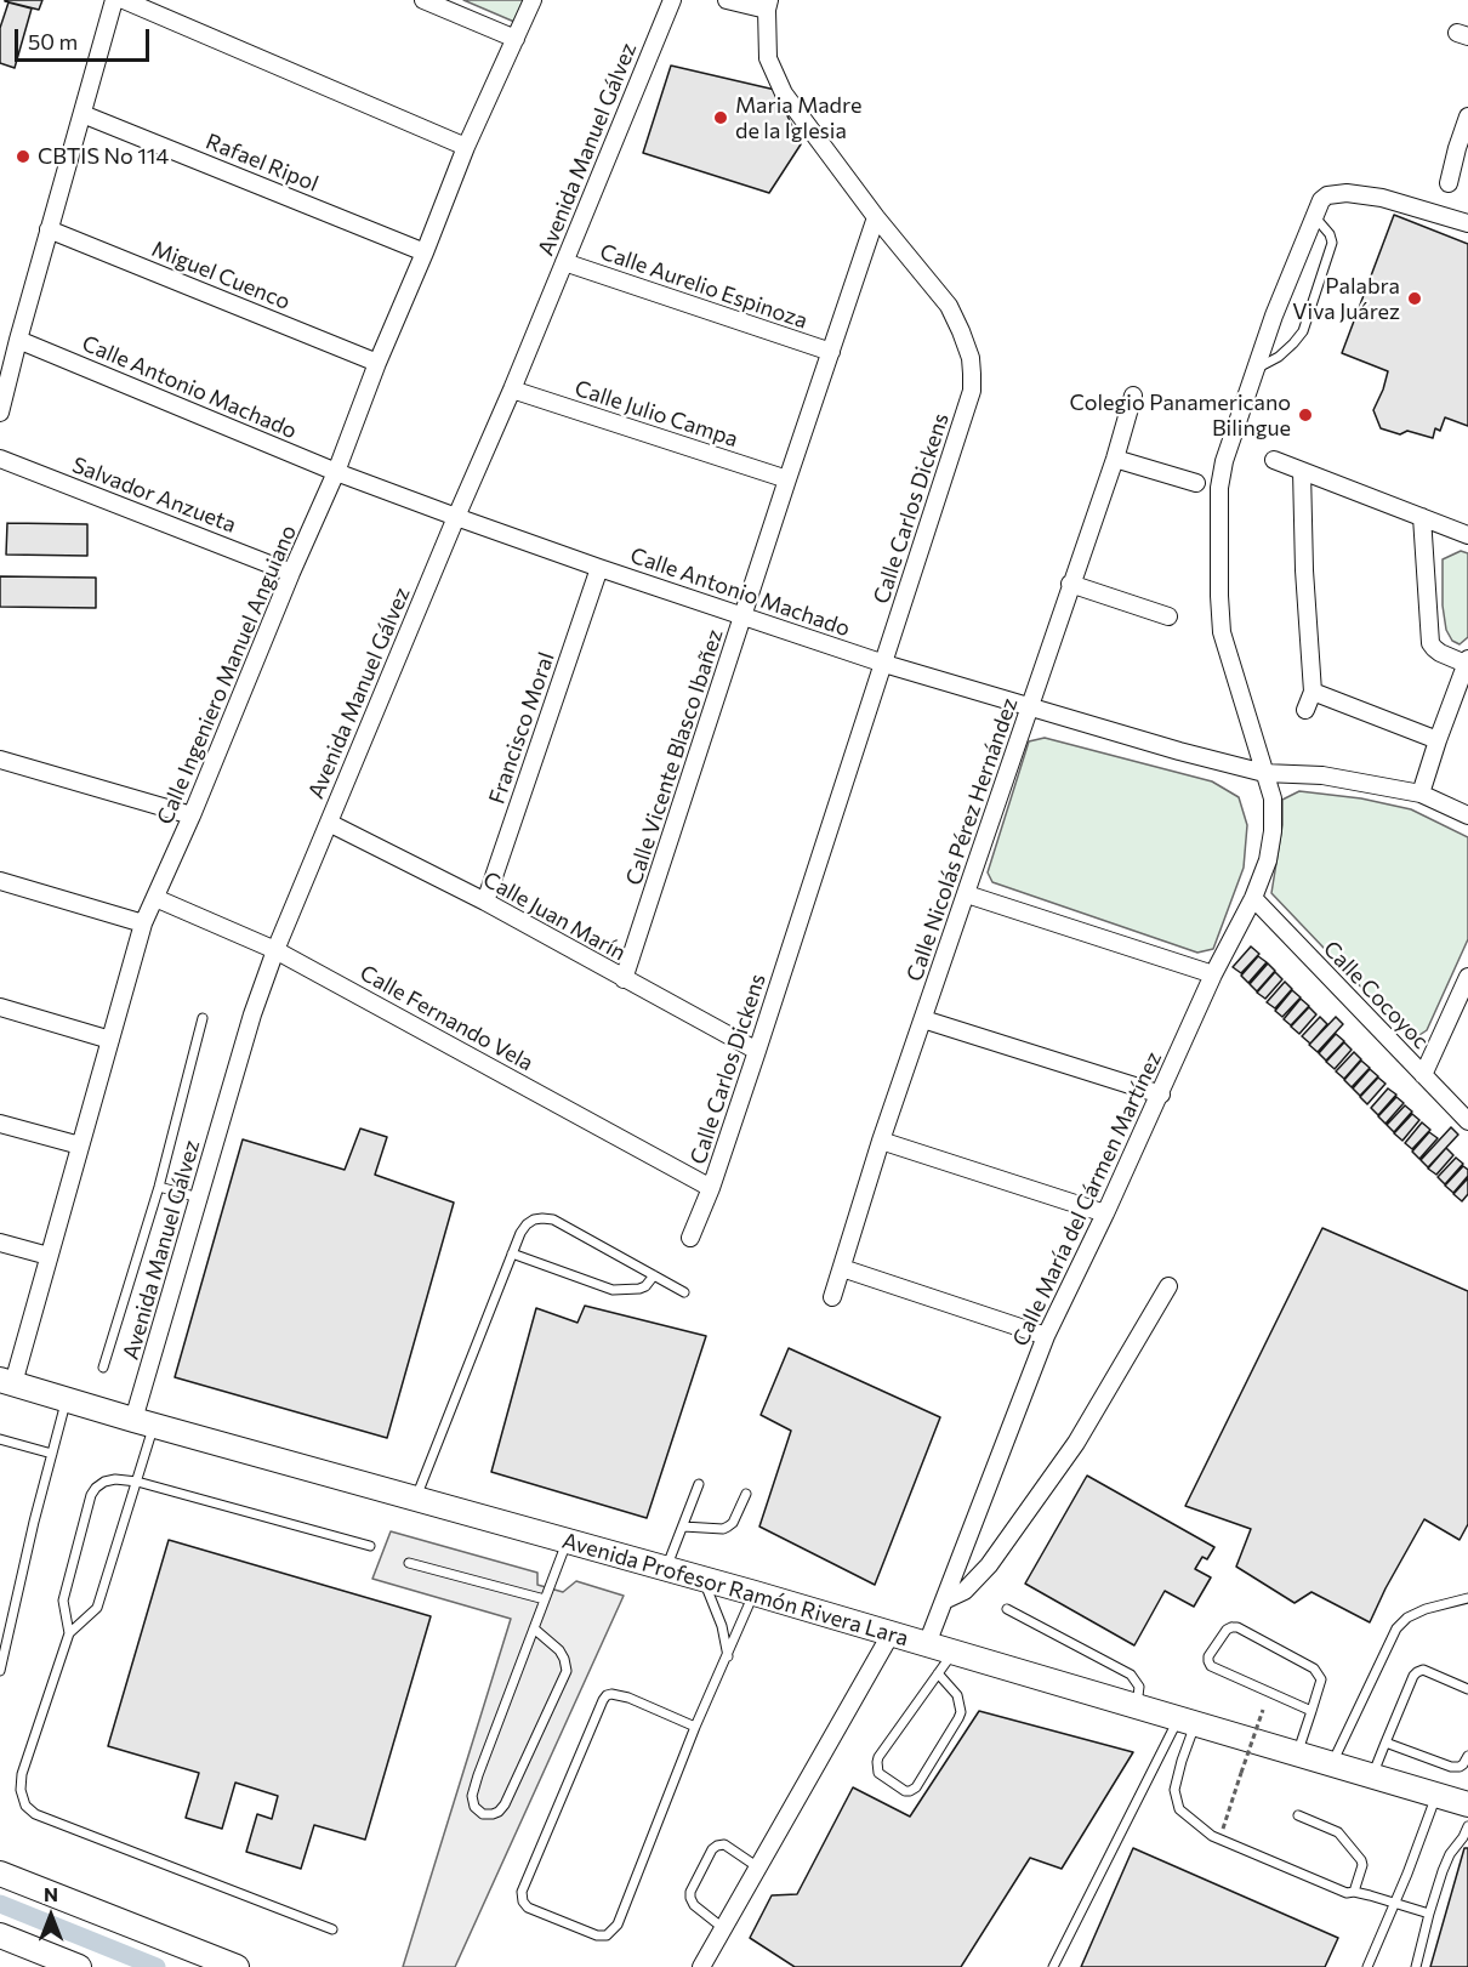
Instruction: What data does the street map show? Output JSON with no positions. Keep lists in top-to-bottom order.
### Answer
{
  "streets": {
    "main road": ["Avenida Profesor Ramón Rivera Lara"],
    "street": [
      "Avenida Manuel Gálvez",
      "Rafael Ripol",
      "Miguel Cuenco",
      "Calle Aurelio Espinoza",
      "Calle Antonio Machado",
      "Calle Julio Campa",
      "Salvador Anzueta",
      "Calle Carlos Dickens",
      "Calle Ingeniero Manuel Anguiano",
      "Francisco Moral",
      "Calle Vicente Blasco Ibañez",
      "Calle Nicolás Pérez Hernández",
      "Calle Juan Marín",
      "Calle Cocoyoc",
      "Calle Fernando Vela",
      "Calle María del Cármen Martínez"
    ]
  },
  "crossings": [
    ["Avenida Manuel Gálvez", "Calle Aurelio Espinoza"],
    ["Avenida Manuel Gálvez", "Calle Antonio Machado"],
    ["Avenida Manuel Gálvez", "Calle Julio Campa"],
    ["Avenida Manuel Gálvez", "Calle Juan Marín"],
    ["Avenida Manuel Gálvez", "Calle Fernando Vela"],
    ["Avenida Manuel Gálvez", "Avenida Profesor Ramón Rivera Lara"],
    ["Rafael Ripol", "Calle Ingeniero Manuel Anguiano"],
    ["Miguel Cuenco", "Calle Ingeniero Manuel Anguiano"],
    ["Calle Aurelio Espinoza", "Calle Vicente Blasco Ibañez"],
    ["Calle Antonio Machado", "Calle Carlos Dickens"],
    ["Calle Antonio Machado", "Calle Ingeniero Manuel Anguiano"],
    ["Calle Antonio Machado", "Francisco Moral"],
    ["Calle Antonio Machado", "Calle Vicente Blasco Ibañez"],
    ["Calle Antonio Machado", "Calle Nicolás Pérez Hernández"],
    ["Calle Antonio Machado", "Calle María del Cármen Martínez"],
    ["Calle Julio Campa", "Calle Vicente Blasco Ibañez"],
    ["Salvador Anzueta", "Calle Ingeniero Manuel Anguiano"],
    ["Calle Carlos Dickens", "Calle Vicente Blasco Ibañez"],
    ["Calle Carlos Dickens", "Calle Juan Marín"],
    ["Calle Carlos Dickens", "Calle Fernando Vela"],
    ["Calle Ingeniero Manuel Anguiano", "Calle Fernando Vela"],
    ["Calle Ingeniero Manuel Anguiano", "Avenida Profesor Ramón Rivera Lara"],
    ["Francisco Moral", "Calle Juan Marín"],
    ["Calle Vicente Blasco Ibañez", "Calle Juan Marín"],
    ["Calle Cocoyoc", "Calle María del Cármen Martínez"],
    ["Calle María del Cármen Martínez", "Avenida Profesor Ramón Rivera Lara"]
  ],
  "places": [
    "Maria Madre de la Iglesia",
    "CBTIS No 114",
    "Palabra Viva Juárez",
    "Colegio Panamericano Bilingue"
  ],
  "scale_bar": "50 m",
  "north": "top"
}
